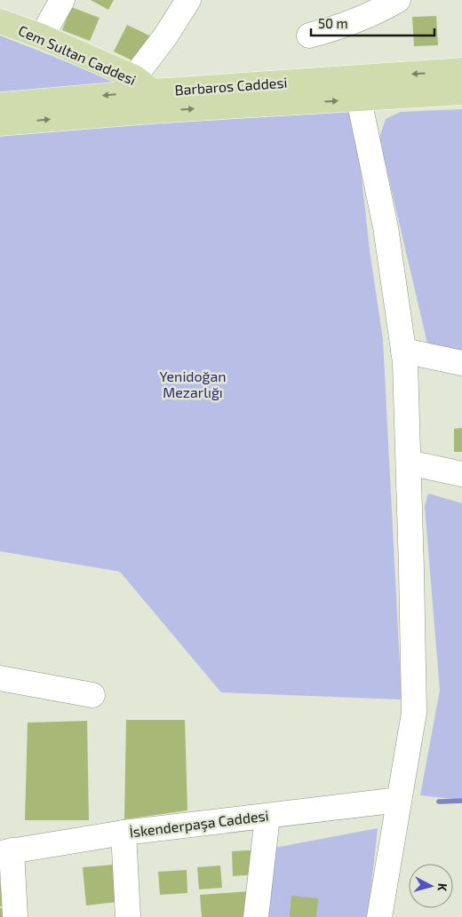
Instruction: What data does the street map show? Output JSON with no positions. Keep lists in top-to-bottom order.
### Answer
{
  "streets": {
    "main road": ["Cem Sultan Caddesi", "Barbaros Caddesi"],
    "street": ["İskenderpaşa Caddesi"]
  },
  "crossings": [
    ["Cem Sultan Caddesi", "Barbaros Caddesi"]
  ],
  "parks": ["Yenidoğan Mezarlığı"],
  "scale_bar": "50 m",
  "north": "right"
}
